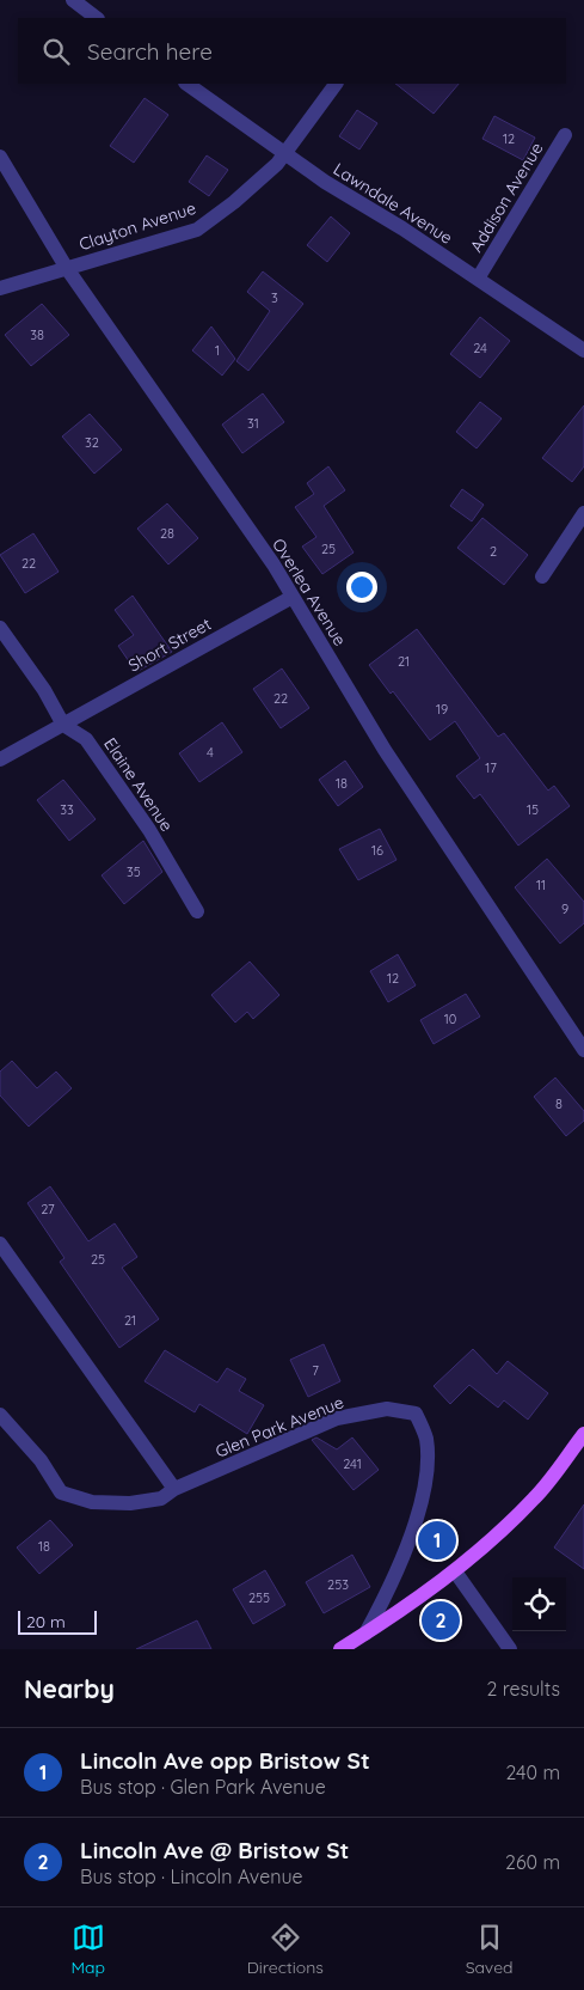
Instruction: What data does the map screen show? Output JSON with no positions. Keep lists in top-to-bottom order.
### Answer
{
  "streets": {
    "street": [
      "Addison Avenue",
      "Lawndale Avenue",
      "Clayton Avenue",
      "Overlea Avenue",
      "Short Street",
      "Elaine Avenue",
      "Glen Park Avenue"
    ]
  },
  "crossings": [
    ["Addison Avenue", "Lawndale Avenue"],
    ["Lawndale Avenue", "Clayton Avenue"],
    ["Clayton Avenue", "Overlea Avenue"],
    ["Overlea Avenue", "Short Street"],
    ["Short Street", "Elaine Avenue"]
  ],
  "house_numbers": [
    "12",
    "3",
    "38",
    "24",
    "1",
    "31",
    "32",
    "28",
    "25",
    "2",
    "22",
    "21",
    "22",
    "19",
    "4",
    "17",
    "18",
    "33",
    "15",
    "16",
    "35",
    "11",
    "9",
    "12",
    "10",
    "8",
    "27",
    "25",
    "21",
    "7",
    "241",
    "18",
    "253",
    "255"
  ],
  "scale_bar": "20 m",
  "page": {
    "search": "Search here",
    "pins": ["1", "2"],
    "scale": "20 m",
    "heading": ["Nearby", "2 results"],
    "list": [
      {
        "mark": "1",
        "name": "Lincoln Ave opp Bristow St",
        "note": "Bus stop · Glen Park Avenue",
        "value": "240 m"
      },
      {
        "mark": "2",
        "name": "Lincoln Ave @ Bristow St",
        "note": "Bus stop · Lincoln Avenue",
        "value": "260 m"
      }
    ],
    "nav": ["Map", "Directions", "Saved"]
  }
}
